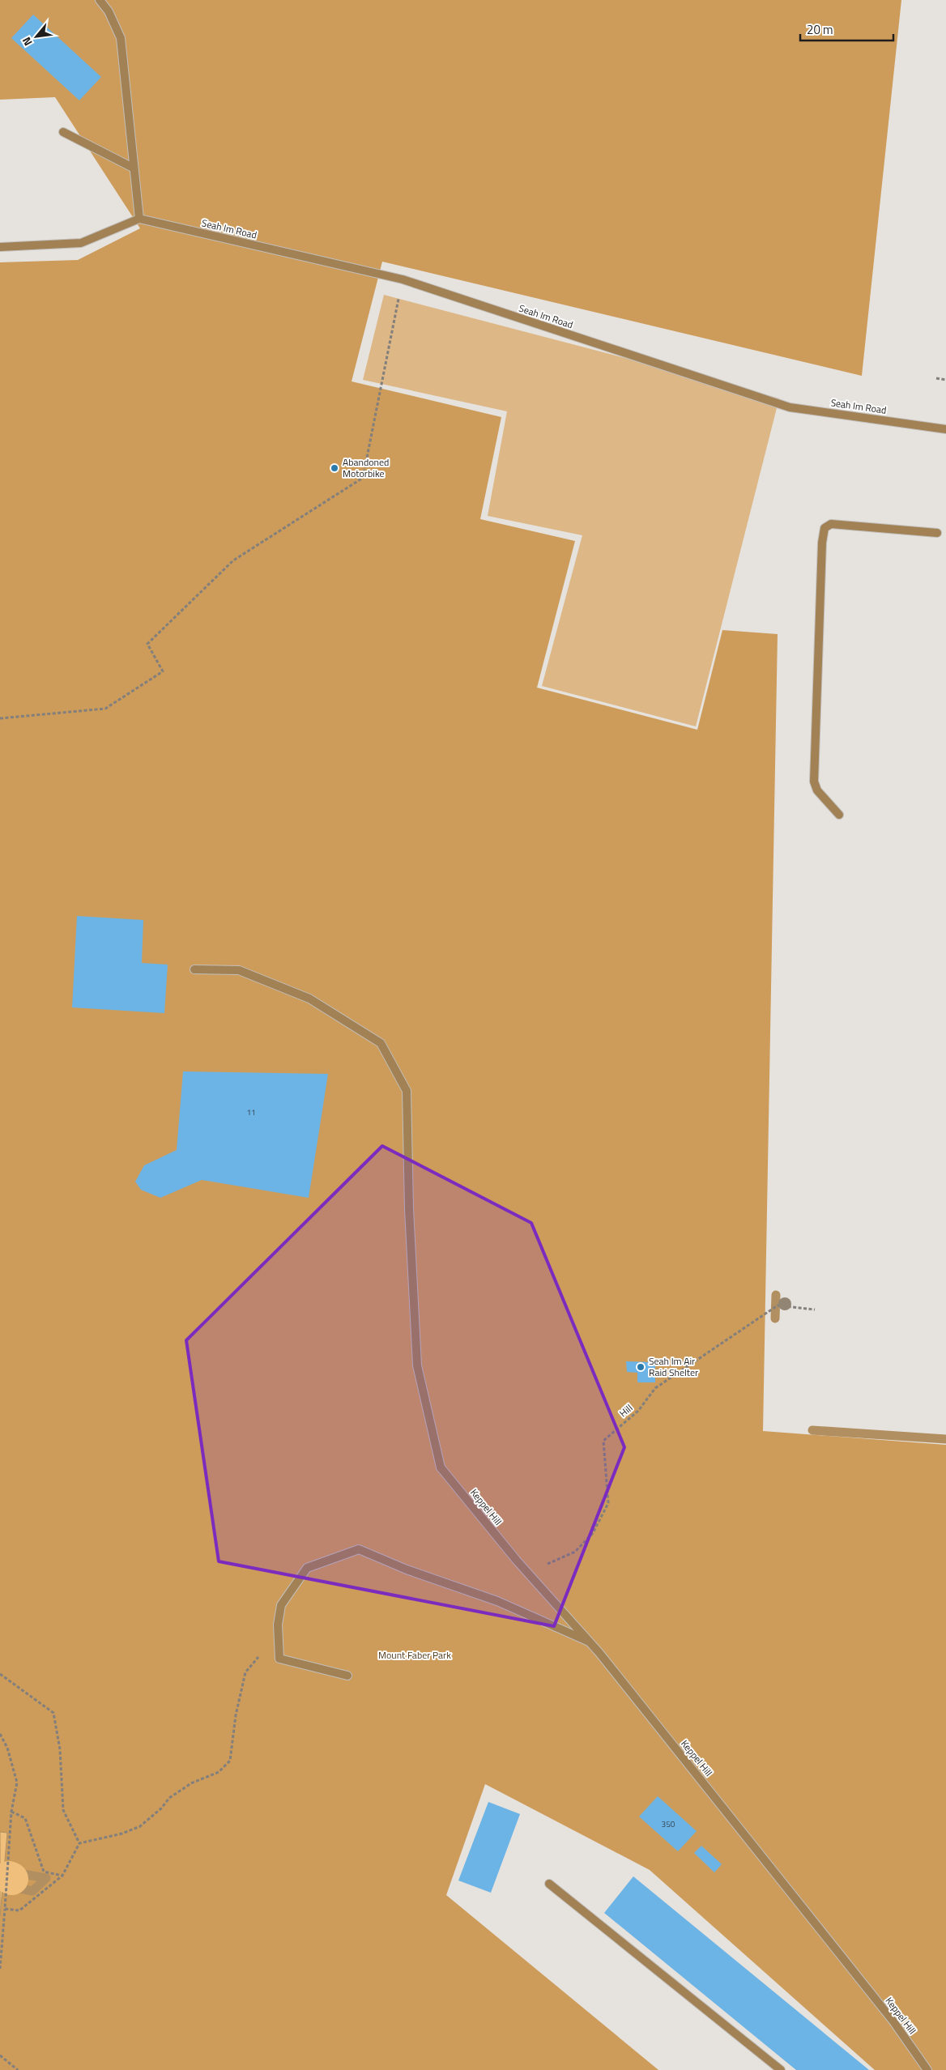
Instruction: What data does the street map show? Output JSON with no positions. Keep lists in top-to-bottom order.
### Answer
{
  "streets": {
    "street": ["Seah Im Road", "Keppel Hill"],
    "path": ["Hill"]
  },
  "crossings": [
    ["Hill", "Keppel Hill"]
  ],
  "parks": ["Mount Faber Park"],
  "places": ["Abandoned Motorbike", "Seah Im Air Raid Shelter"],
  "house_numbers": ["11", "350"],
  "scale_bar": "20 m",
  "north": "bottom left"
}
